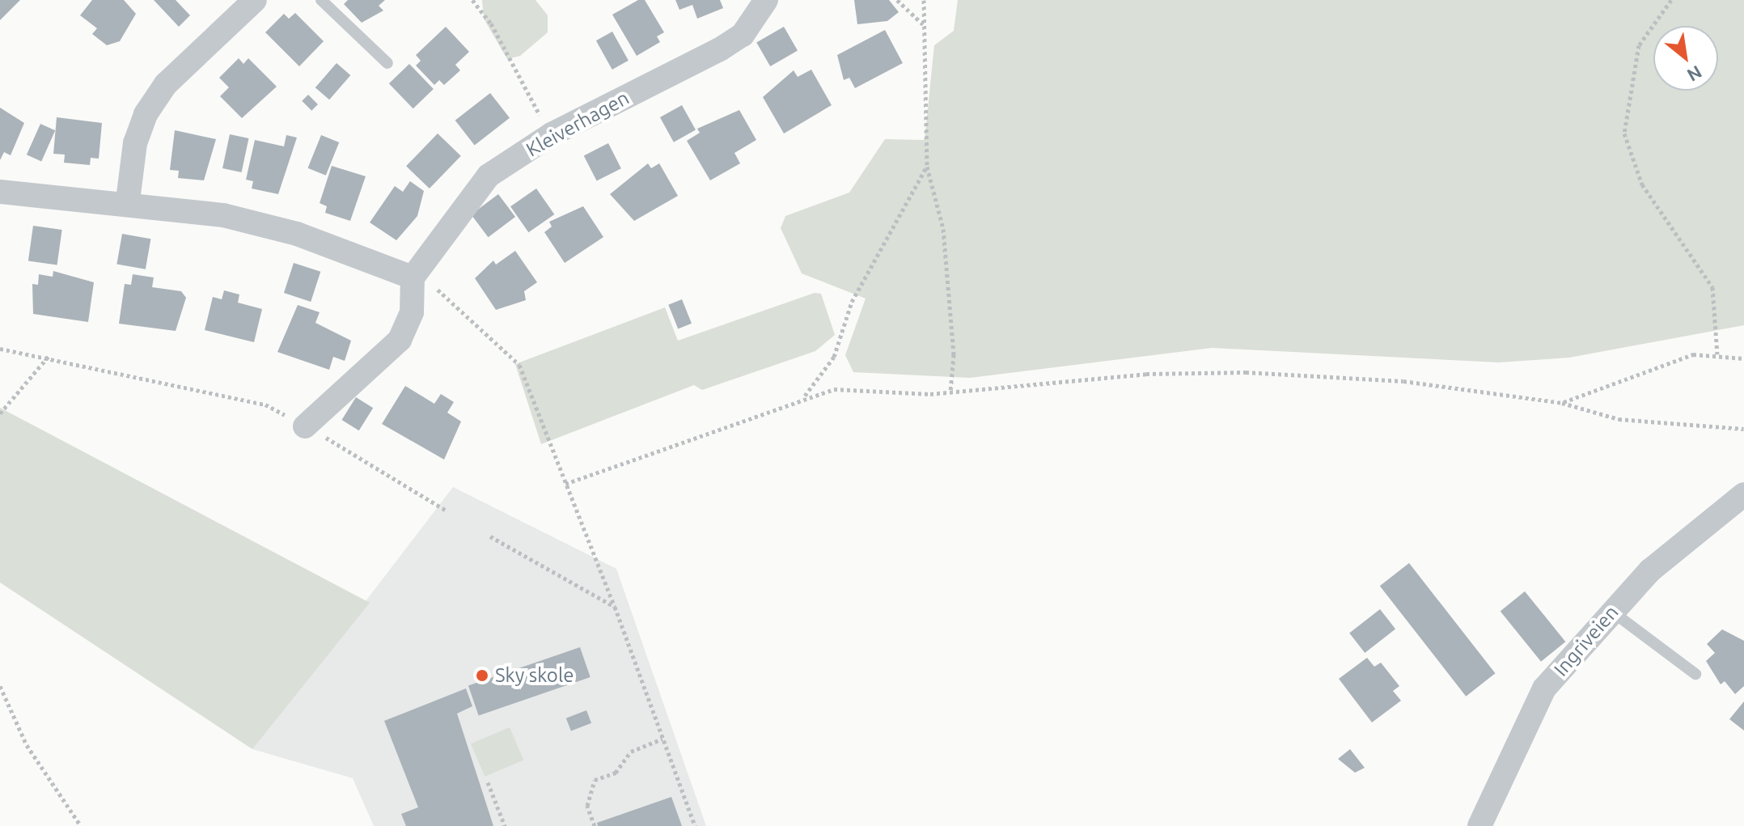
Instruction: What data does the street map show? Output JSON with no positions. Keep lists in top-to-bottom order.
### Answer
{
  "streets": {
    "street": ["Kleiverhagen", "Ingriveien"]
  },
  "places": ["Sky skole"],
  "north": "bottom right"
}
